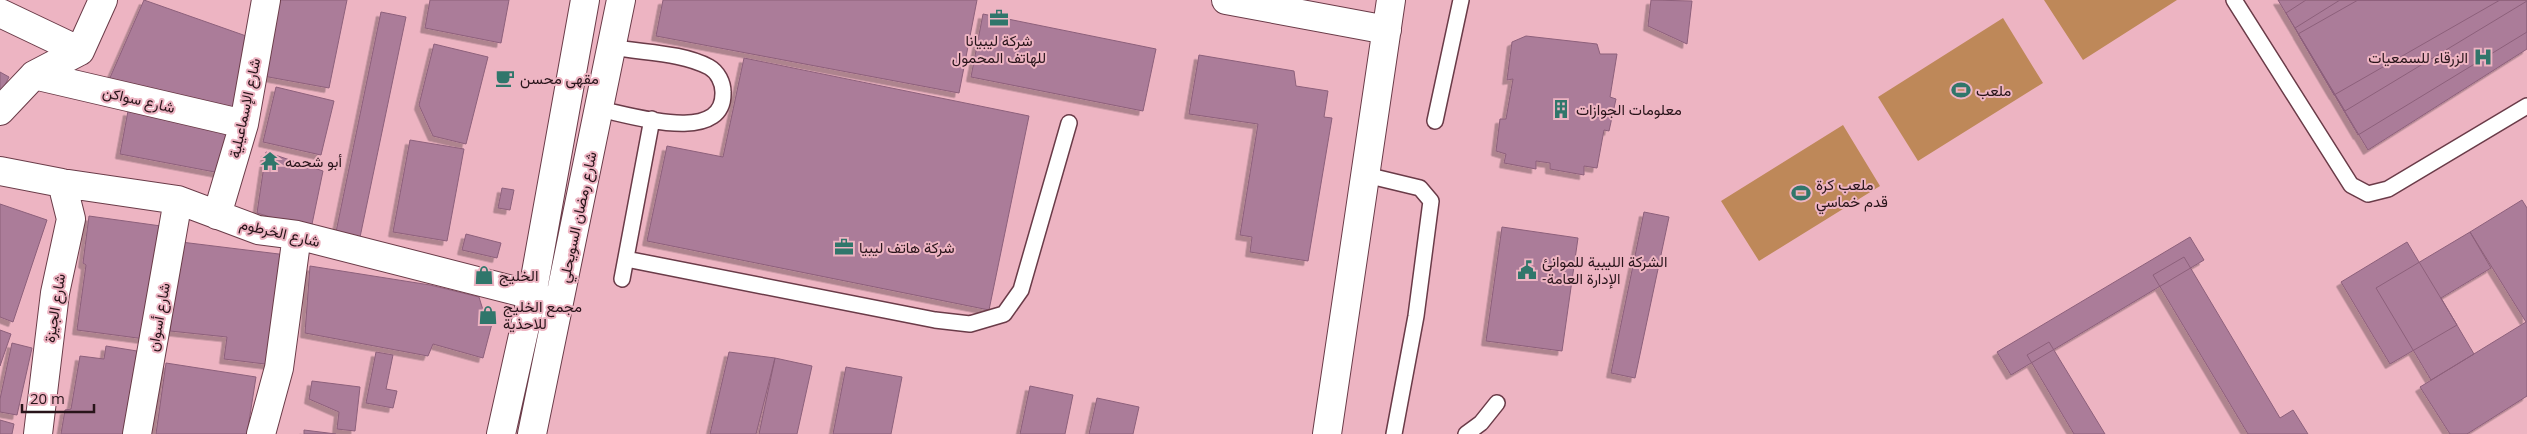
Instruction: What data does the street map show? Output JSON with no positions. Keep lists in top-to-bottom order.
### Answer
{
  "streets": {
    "street": [
      "شارع سواكن",
      "شارع الإسماعيلية",
      "شارع رمضان السويحلي",
      "شارع الخرطوم",
      "شارع الجيزة",
      "شارع أسوان"
    ]
  },
  "crossings": [
    ["شارع سواكن", "شارع الإسماعيلية"],
    ["شارع الإسماعيلية", "شارع الخرطوم"],
    ["شارع رمضان السويحلي", "شارع الخرطوم"],
    ["شارع الخرطوم", "شارع الجيزة"],
    ["شارع الخرطوم", "شارع أسوان"]
  ],
  "places": {
    "office": ["شركة ليبيانا للهاتف المحمول", "شركة هاتف ليبيا"],
    "hospital": ["الزرقاء للسمعيات"],
    "cafe": ["مقهى محسن"],
    "sports": ["ملعب", "ملعب كرة قدم خماسي"],
    "building": ["معلومات الجوازات"],
    "temple": ["أبو شحمه"],
    "public building": ["الشركة الليبية للموانئ -الإدارة العامة"],
    "shop": ["الخليج", "مجمع الخليج للاحذية"]
  },
  "scale_bar": "20 m"
}
